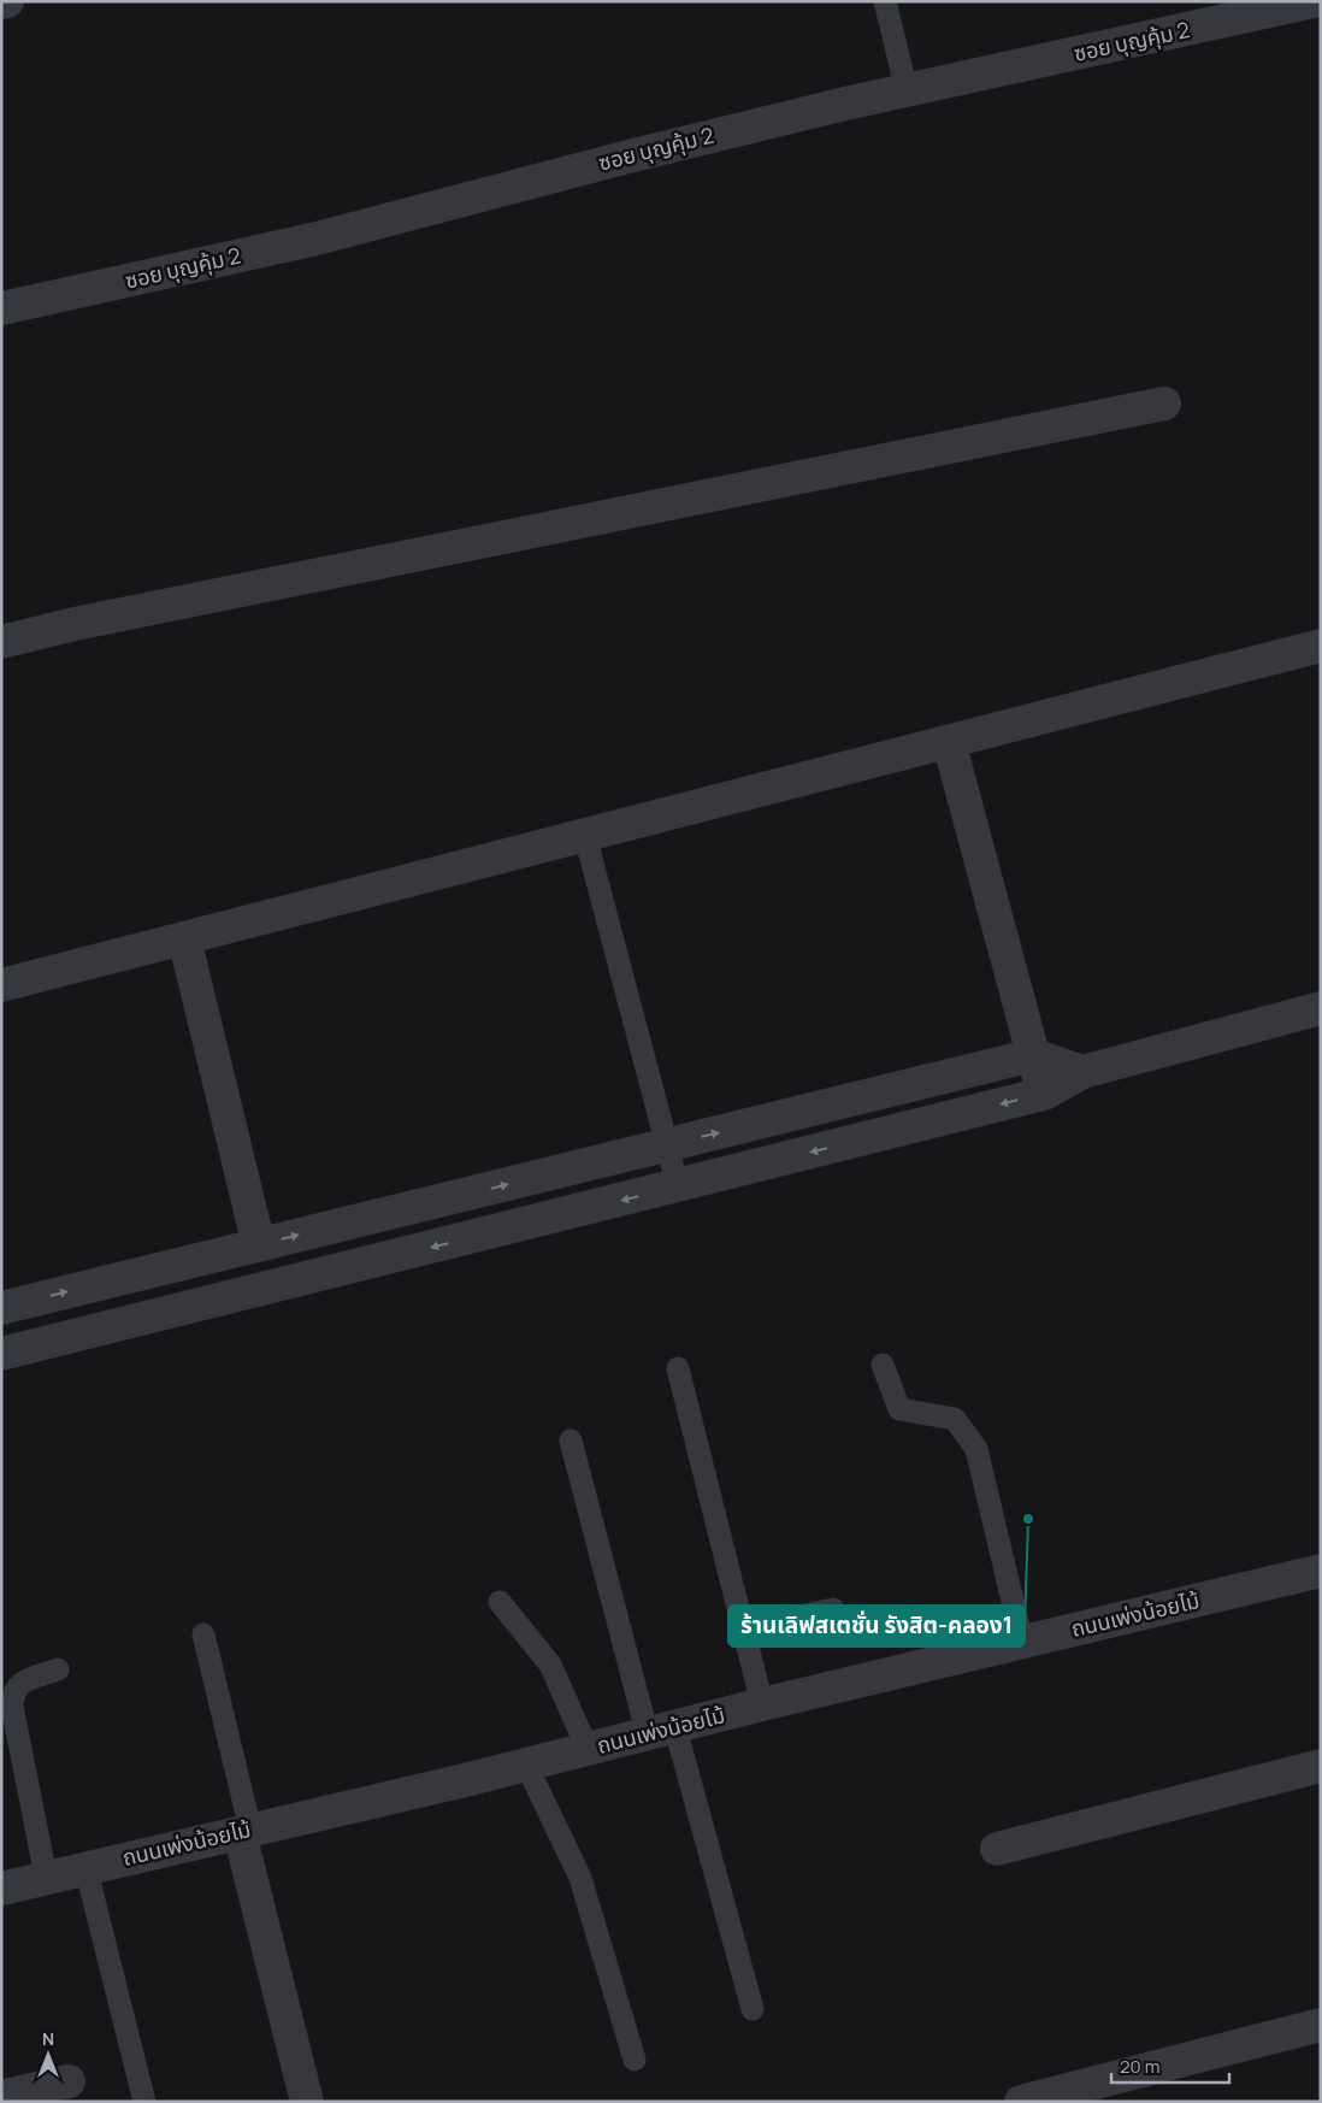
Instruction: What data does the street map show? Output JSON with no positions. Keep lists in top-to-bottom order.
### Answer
{
  "streets": {
    "street": ["ซอย บุญคุ้ม 2", "ถนนเพ่งน้อยไม้"]
  },
  "places": ["ร้านเลิฟสเตชั่น รังสิต-คลอง1"],
  "scale_bar": "20 m",
  "north": "top"
}
